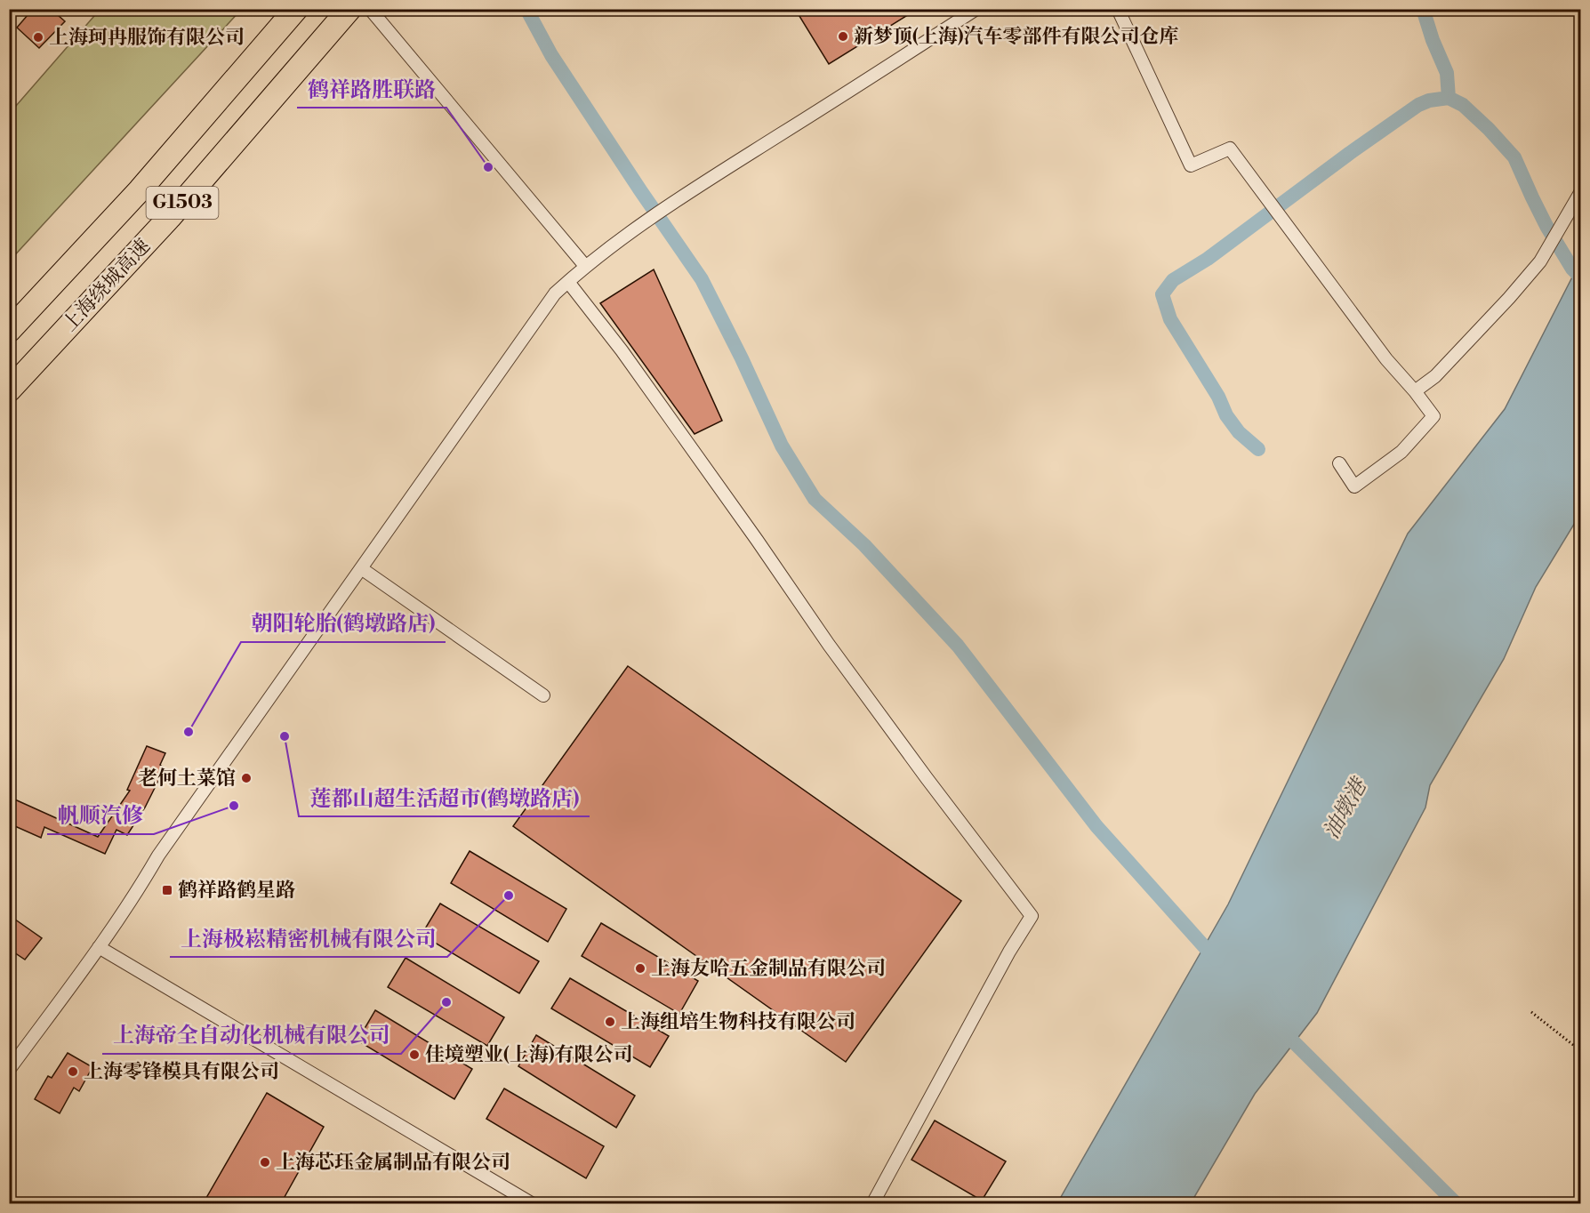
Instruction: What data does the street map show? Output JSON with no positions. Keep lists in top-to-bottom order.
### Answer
{
  "streets": {
    "highway": ["G1503", "上海绕城高速"]
  },
  "water": ["油墩港"],
  "places": {
    "other": [
      "新梦顶(上海)汽车零部件有限公司仓库",
      "上海珂冉服饰有限公司",
      "鹤祥路胜联路",
      "朝阳轮胎(鹤墩路店)",
      "莲都山超生活超市(鹤墩路店)",
      "老何土菜馆",
      "帆顺汽修",
      "上海极崧精密机械有限公司",
      "上海友哈五金制品有限公司",
      "上海帝全自动化机械有限公司",
      "上海组培生物科技有限公司",
      "佳境塑业(上海)有限公司",
      "上海零锋模具有限公司",
      "上海芯珏金属制品有限公司"
    ],
    "transit": ["鹤祥路鹤星路"]
  }
}
